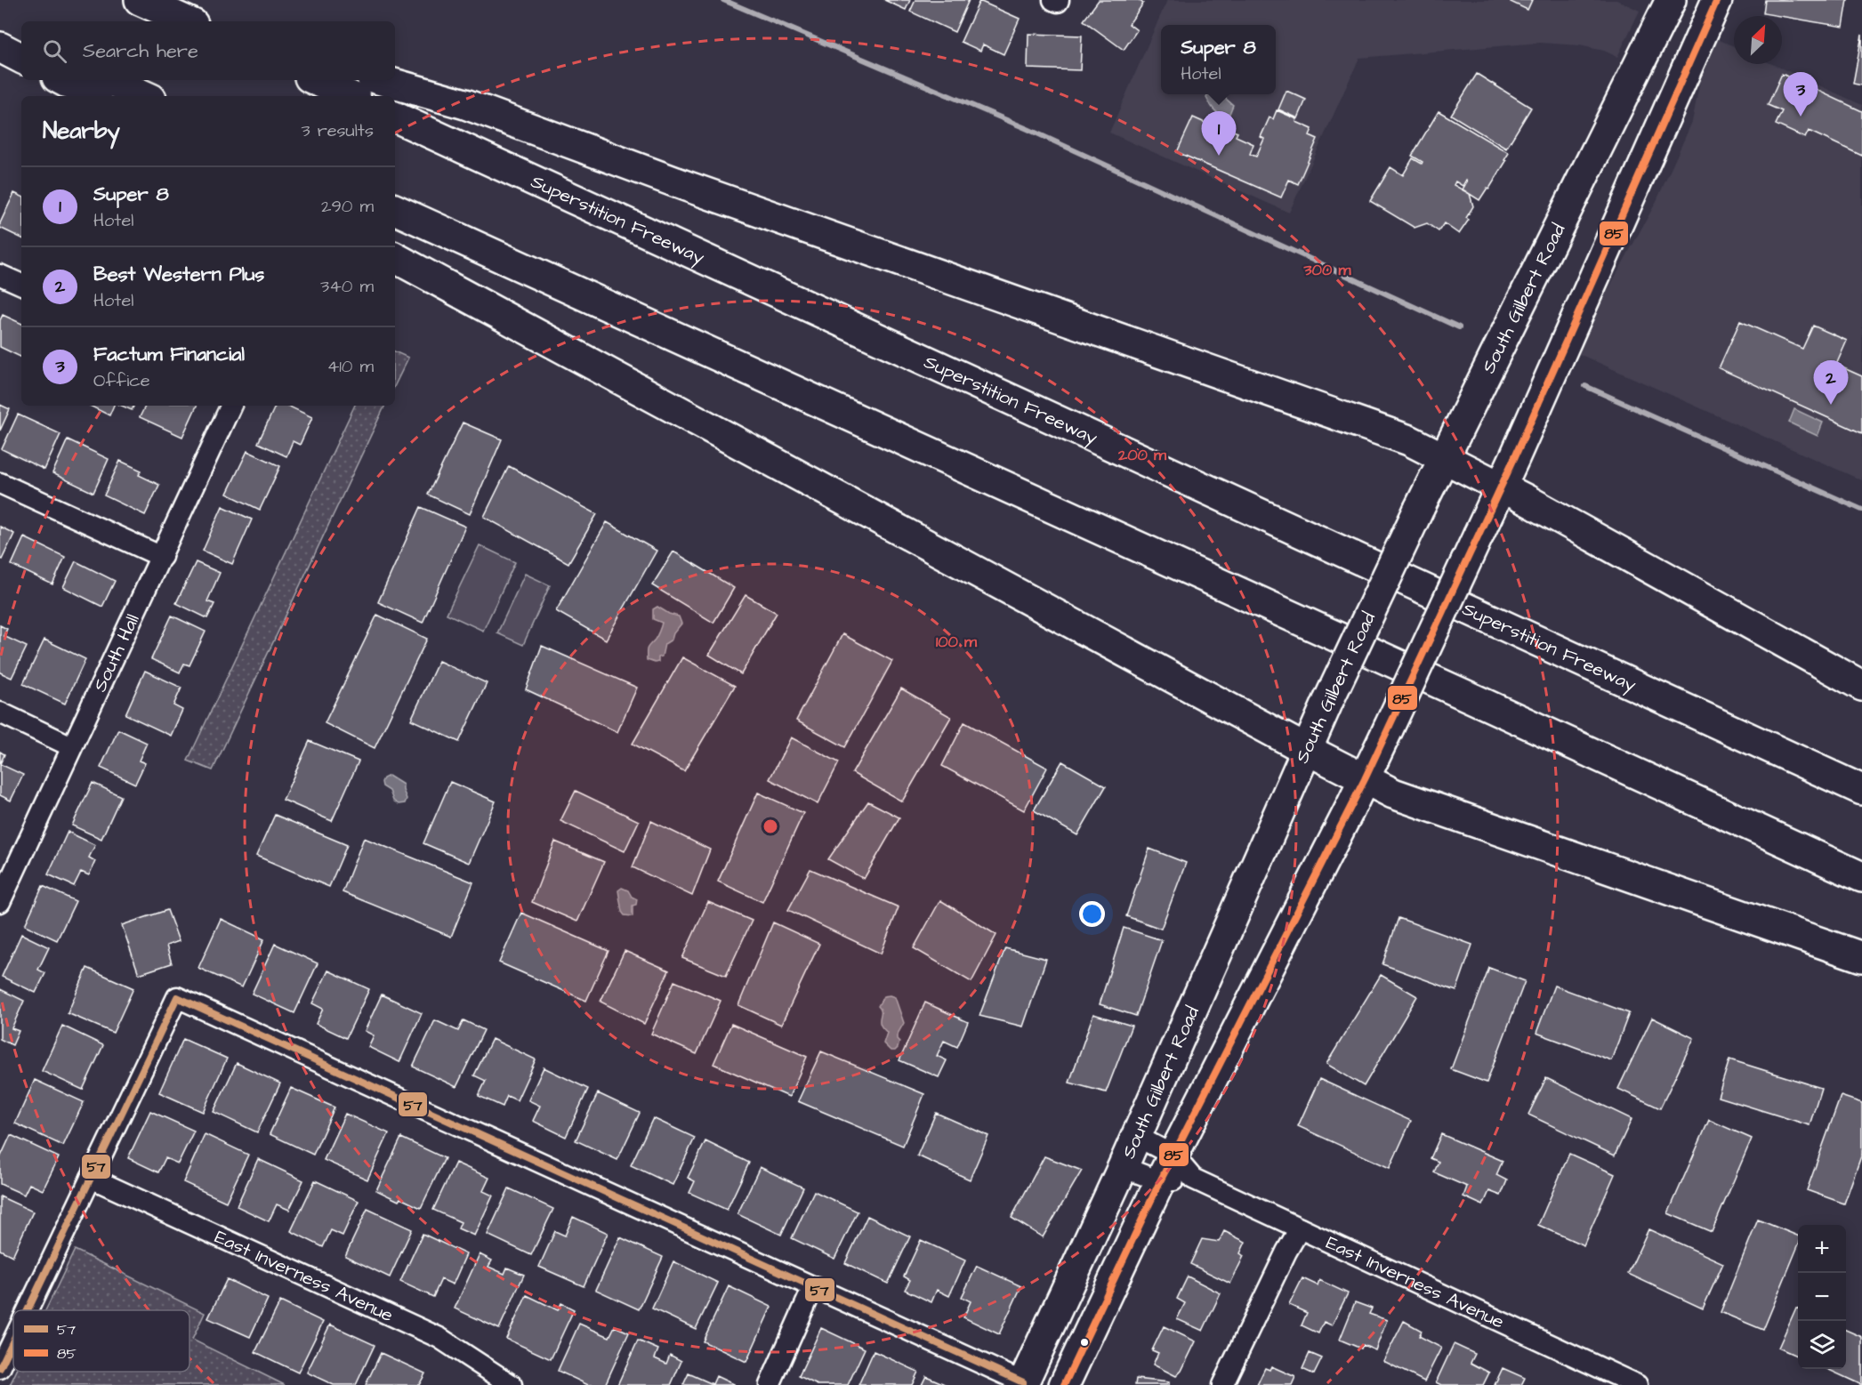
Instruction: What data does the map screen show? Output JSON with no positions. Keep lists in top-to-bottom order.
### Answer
{
  "streets": {
    "main road": ["Superstition Freeway", "South Gilbert Road"],
    "street": ["South Hall", "East Inverness Avenue"]
  },
  "crossings": [
    ["South Gilbert Road", "East Inverness Avenue"]
  ],
  "lines": ["transit line 85", "transit line 57"],
  "legend": ["57", "85"],
  "north": "top right",
  "page": {
    "search": "Search here",
    "popup": ["Super 8", "Hotel"],
    "pins": ["3", "1", "2"],
    "heading": ["Nearby", "3 results"],
    "list": [
      {
        "mark": "1",
        "name": "Super 8",
        "note": "Hotel",
        "value": "290 m"
      },
      {
        "mark": "2",
        "name": "Best Western Plus",
        "note": "Hotel",
        "value": "340 m"
      },
      {
        "mark": "3",
        "name": "Factum Financial",
        "note": "Office",
        "value": "410 m"
      }
    ],
    "map_buttons": ["+", "−"]
  },
  "rings": ["300 m", "200 m", "100 m"]
}
